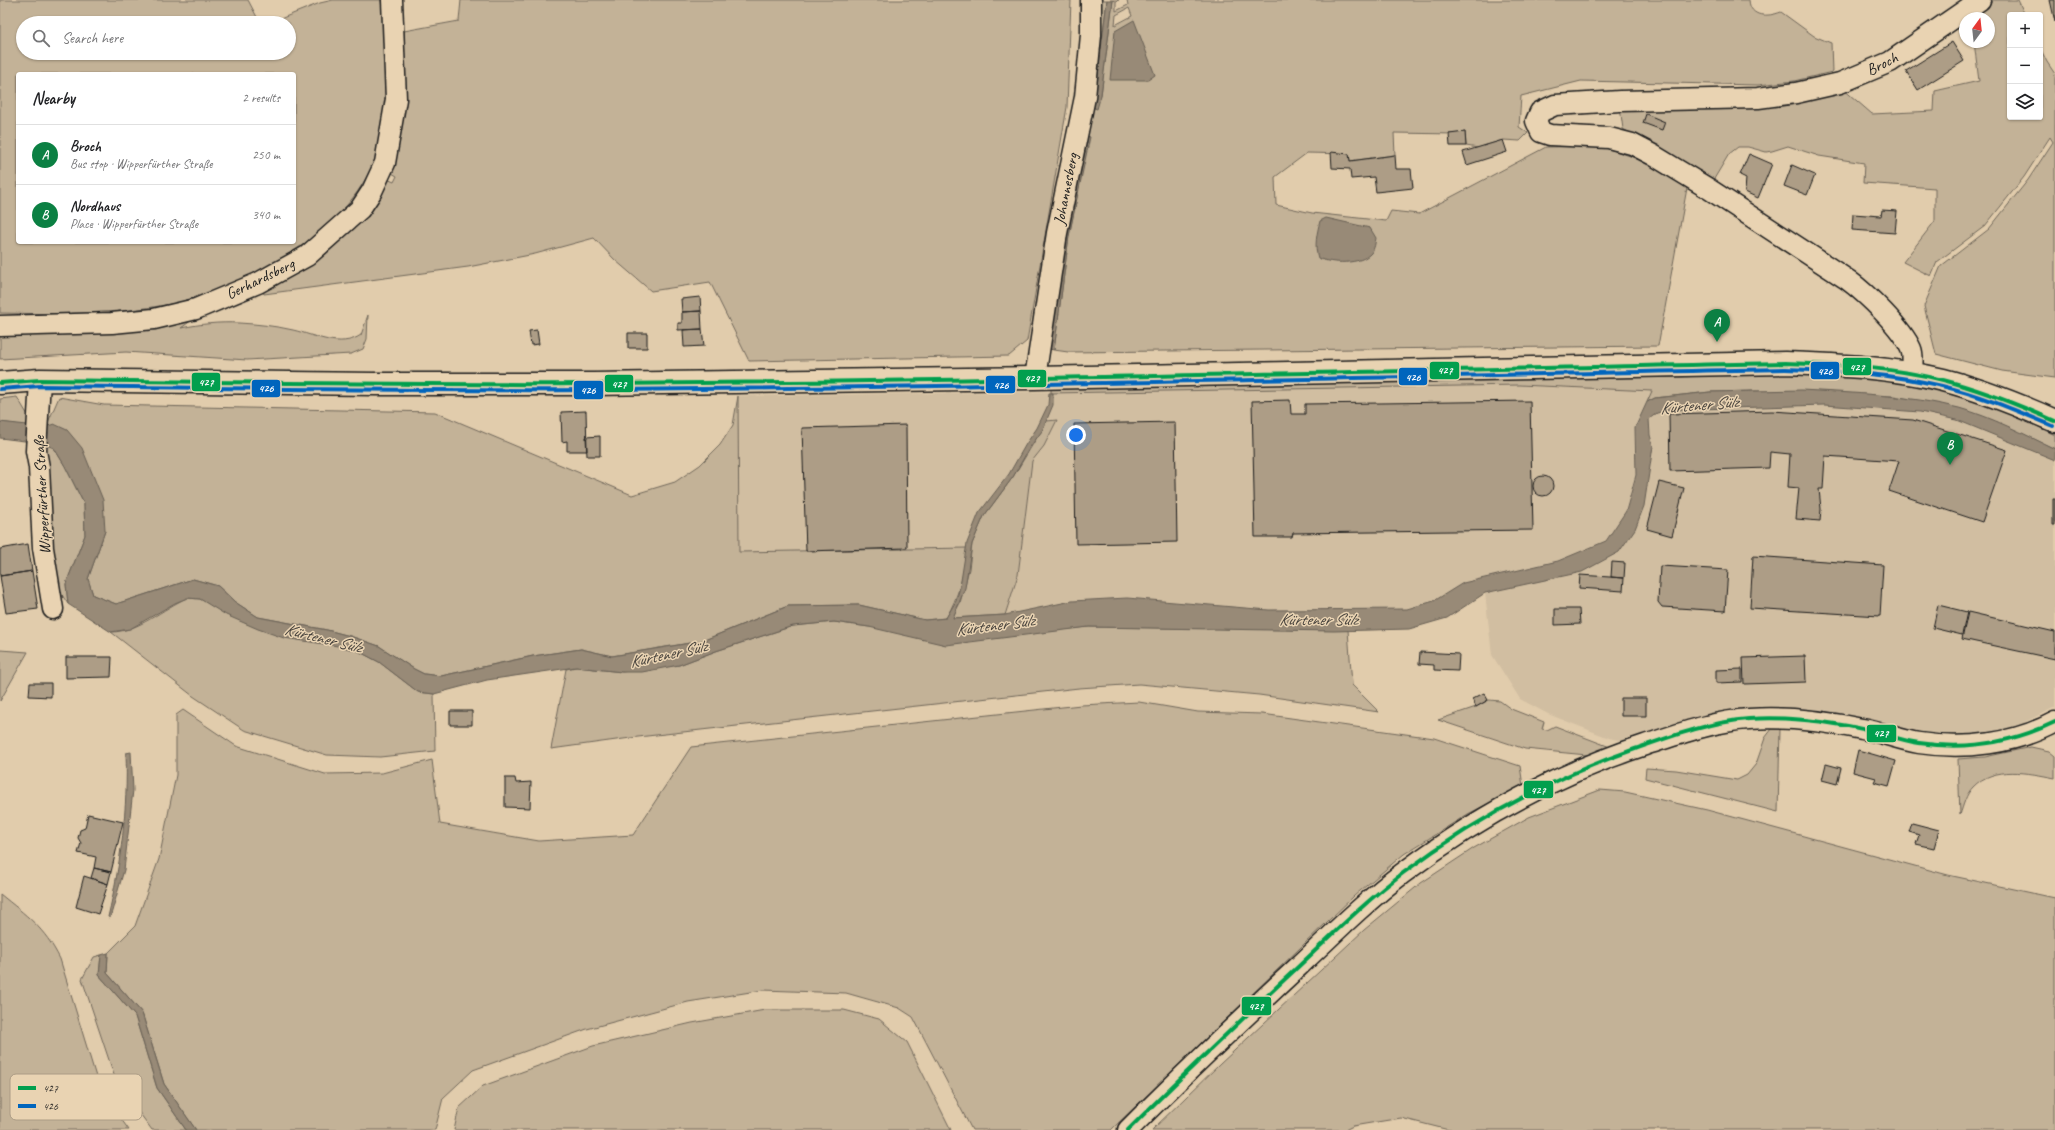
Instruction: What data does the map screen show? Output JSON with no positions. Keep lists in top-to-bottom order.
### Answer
{
  "streets": {
    "street": [
      "Broch",
      "Johannesberg",
      "Gerhardsberg",
      "Wipperfürther Straße"
    ]
  },
  "water": ["Kürtener Sülz"],
  "lines": ["transit line 427", "transit line 426"],
  "legend": ["427", "426"],
  "north": "top",
  "page": {
    "map_buttons": ["+", "−"],
    "search": "Search here",
    "heading": ["Nearby", "2 results"],
    "list": [
      {
        "mark": "A",
        "name": "Broch",
        "note": "Bus stop · Wipperfürther Straße",
        "value": "250 m"
      },
      {
        "mark": "B",
        "name": "Nordhaus",
        "note": "Place · Wipperfürther Straße",
        "value": "340 m"
      }
    ],
    "pins": ["A", "B"]
  }
}
